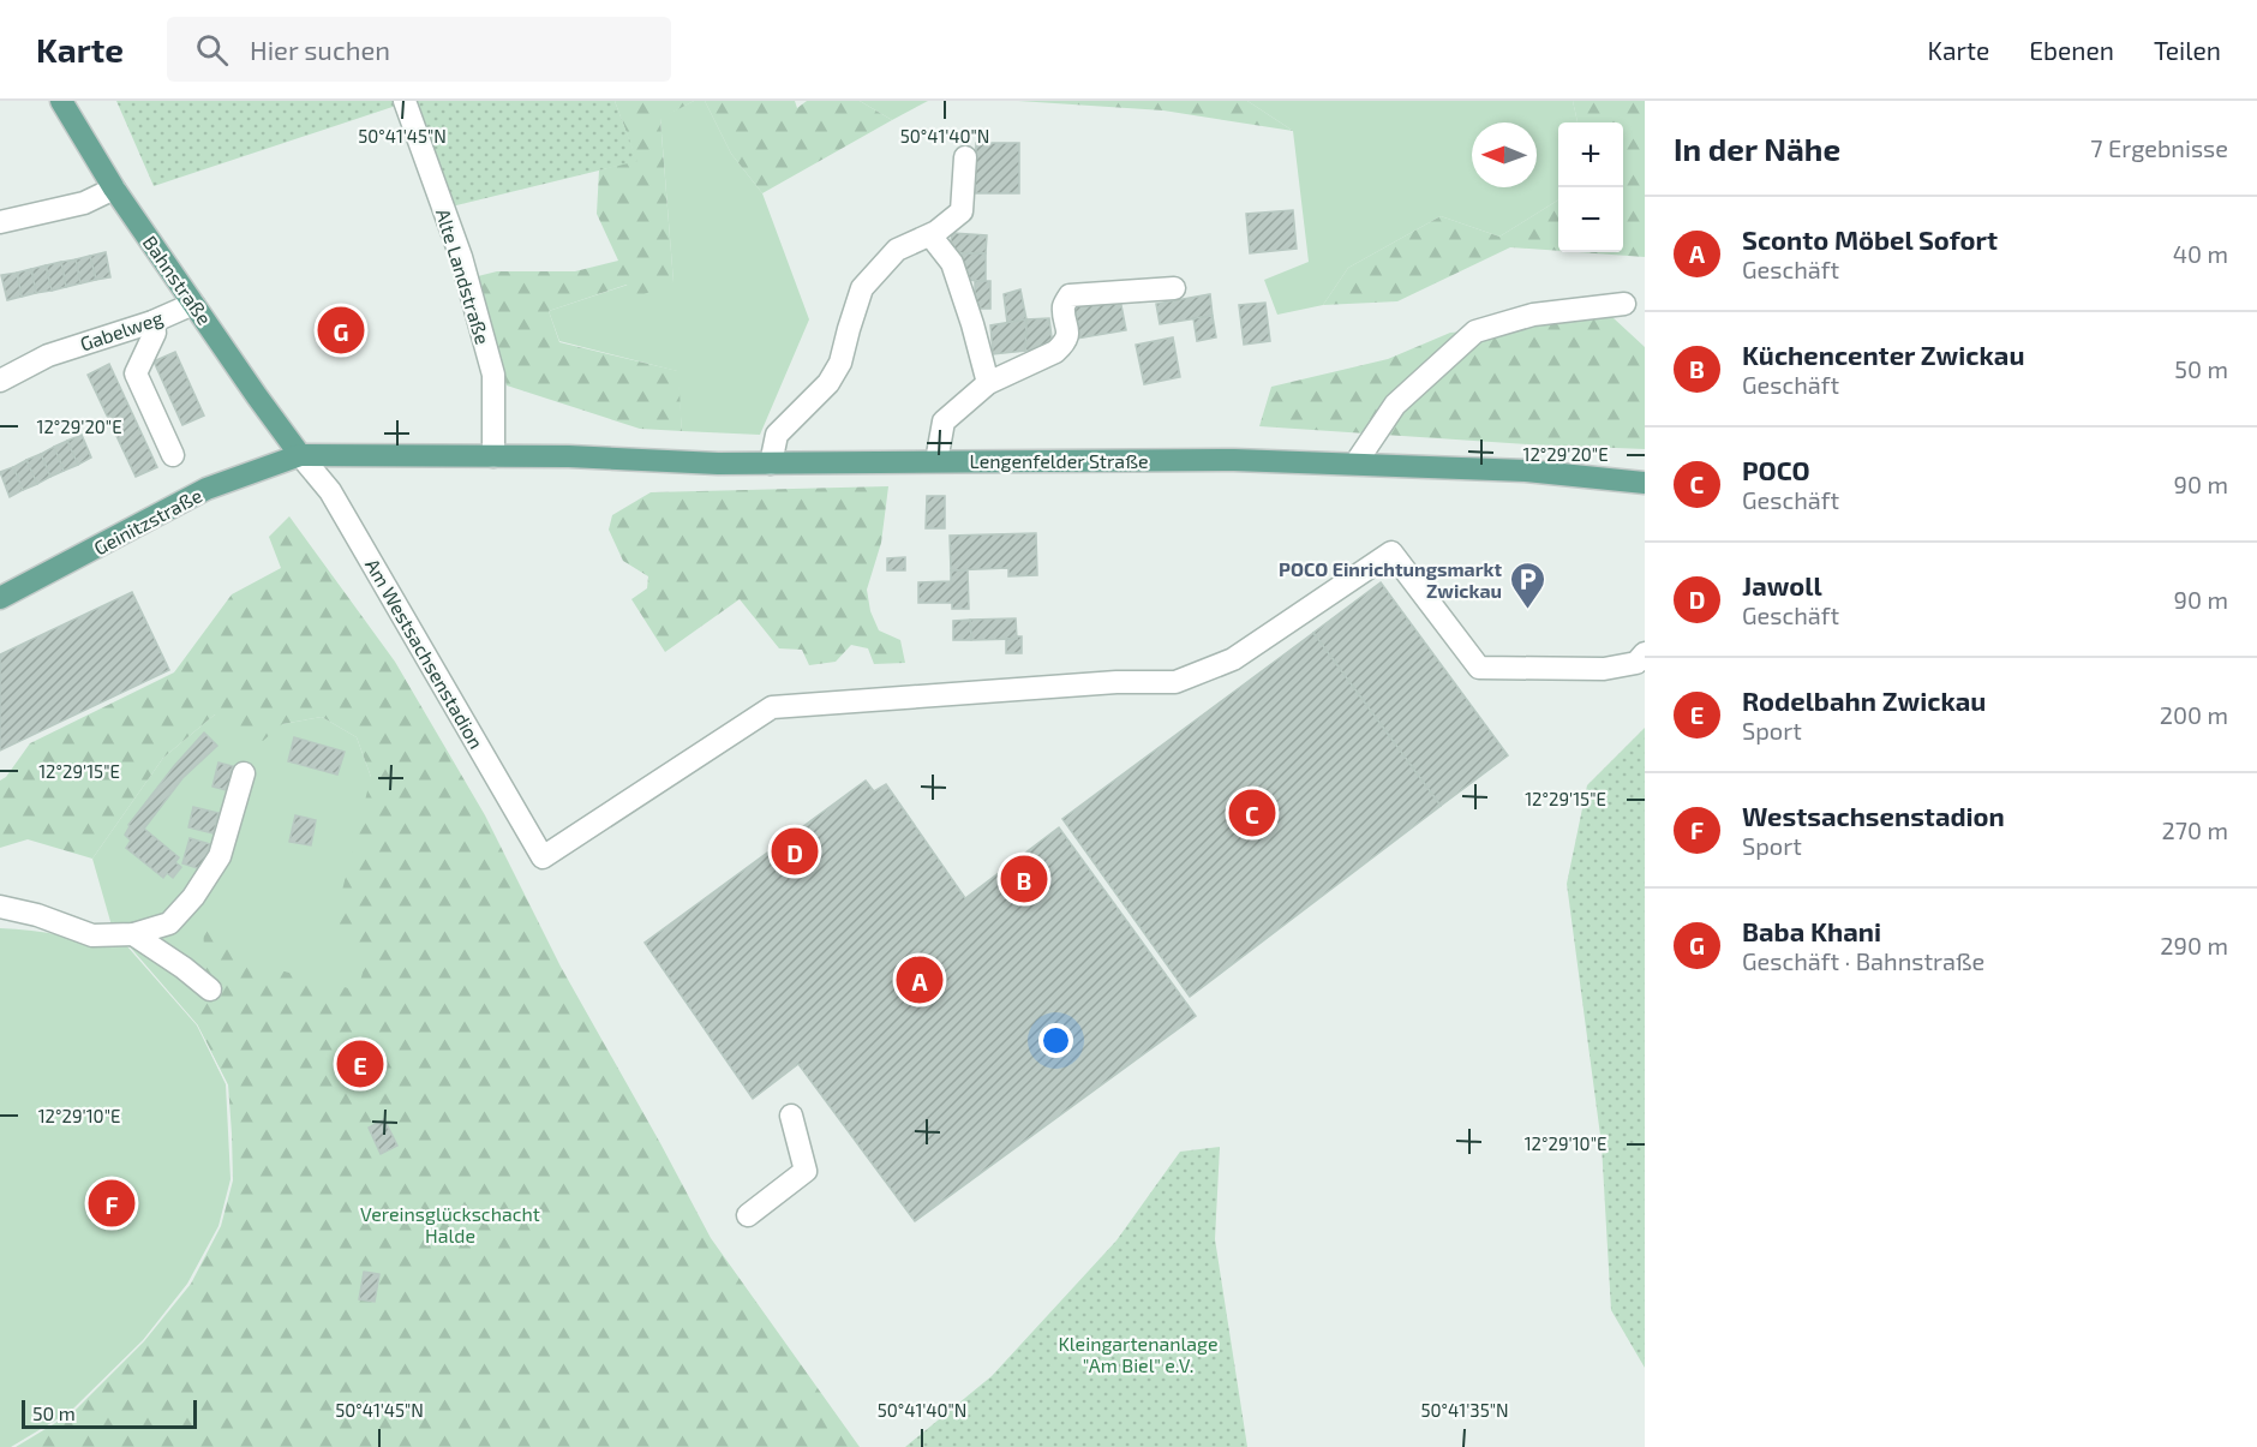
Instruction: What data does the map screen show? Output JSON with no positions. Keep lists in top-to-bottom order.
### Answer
{
  "streets": {
    "main road": ["Bahnstraße", "Lengenfelder Straße", "Geinitzstraße"],
    "street": ["Alte Landstraße", "Gabelweg", "Am Westsachsenstadion"]
  },
  "crossings": [
    ["Alte Landstraße", "Lengenfelder Straße"],
    ["Bahnstraße", "Gabelweg"],
    ["Bahnstraße", "Lengenfelder Straße"],
    ["Bahnstraße", "Geinitzstraße"],
    ["Bahnstraße", "Am Westsachsenstadion"],
    ["Lengenfelder Straße", "Geinitzstraße"],
    ["Lengenfelder Straße", "Am Westsachsenstadion"],
    ["Geinitzstraße", "Am Westsachsenstadion"]
  ],
  "parks": ["Vereinsglückschacht Halde", "Kleingartenanlage \"Am Biel\" e.V."],
  "places": {
    "parking": ["POCO Einrichtungsmarkt Zwickau"]
  },
  "scale_bar": "50 m",
  "north": "left",
  "page": {
    "header": "Karte",
    "search": "Hier suchen",
    "nav": ["Karte", "Ebenen", "Teilen"],
    "heading": ["In der Nähe", "7 Ergebnisse"],
    "map_buttons": ["+", "−"],
    "list": [
      {
        "mark": "A",
        "name": "Sconto Möbel Sofort",
        "note": "Geschäft",
        "value": "40 m"
      },
      {
        "mark": "B",
        "name": "Küchencenter Zwickau",
        "note": "Geschäft",
        "value": "50 m"
      },
      {
        "mark": "C",
        "name": "POCO",
        "note": "Geschäft",
        "value": "90 m"
      },
      {
        "mark": "D",
        "name": "Jawoll",
        "note": "Geschäft",
        "value": "90 m"
      },
      {
        "mark": "E",
        "name": "Rodelbahn Zwickau",
        "note": "Sport",
        "value": "200 m"
      },
      {
        "mark": "F",
        "name": "Westsachsenstadion",
        "note": "Sport",
        "value": "270 m"
      },
      {
        "mark": "G",
        "name": "Baba Khani",
        "note": "Geschäft · Bahnstraße",
        "value": "290 m"
      }
    ],
    "pins": [
      "G",
      "C",
      "D",
      "B",
      "A",
      "E",
      "F"
    ],
    "scale": "50 m"
  },
  "coordinates": [
    "50°41'45\"N",
    "50°41'40\"N",
    "12°29'20\"E",
    "12°29'15\"E",
    "12°29'10\"E",
    "50°41'35\"N"
  ]
}
